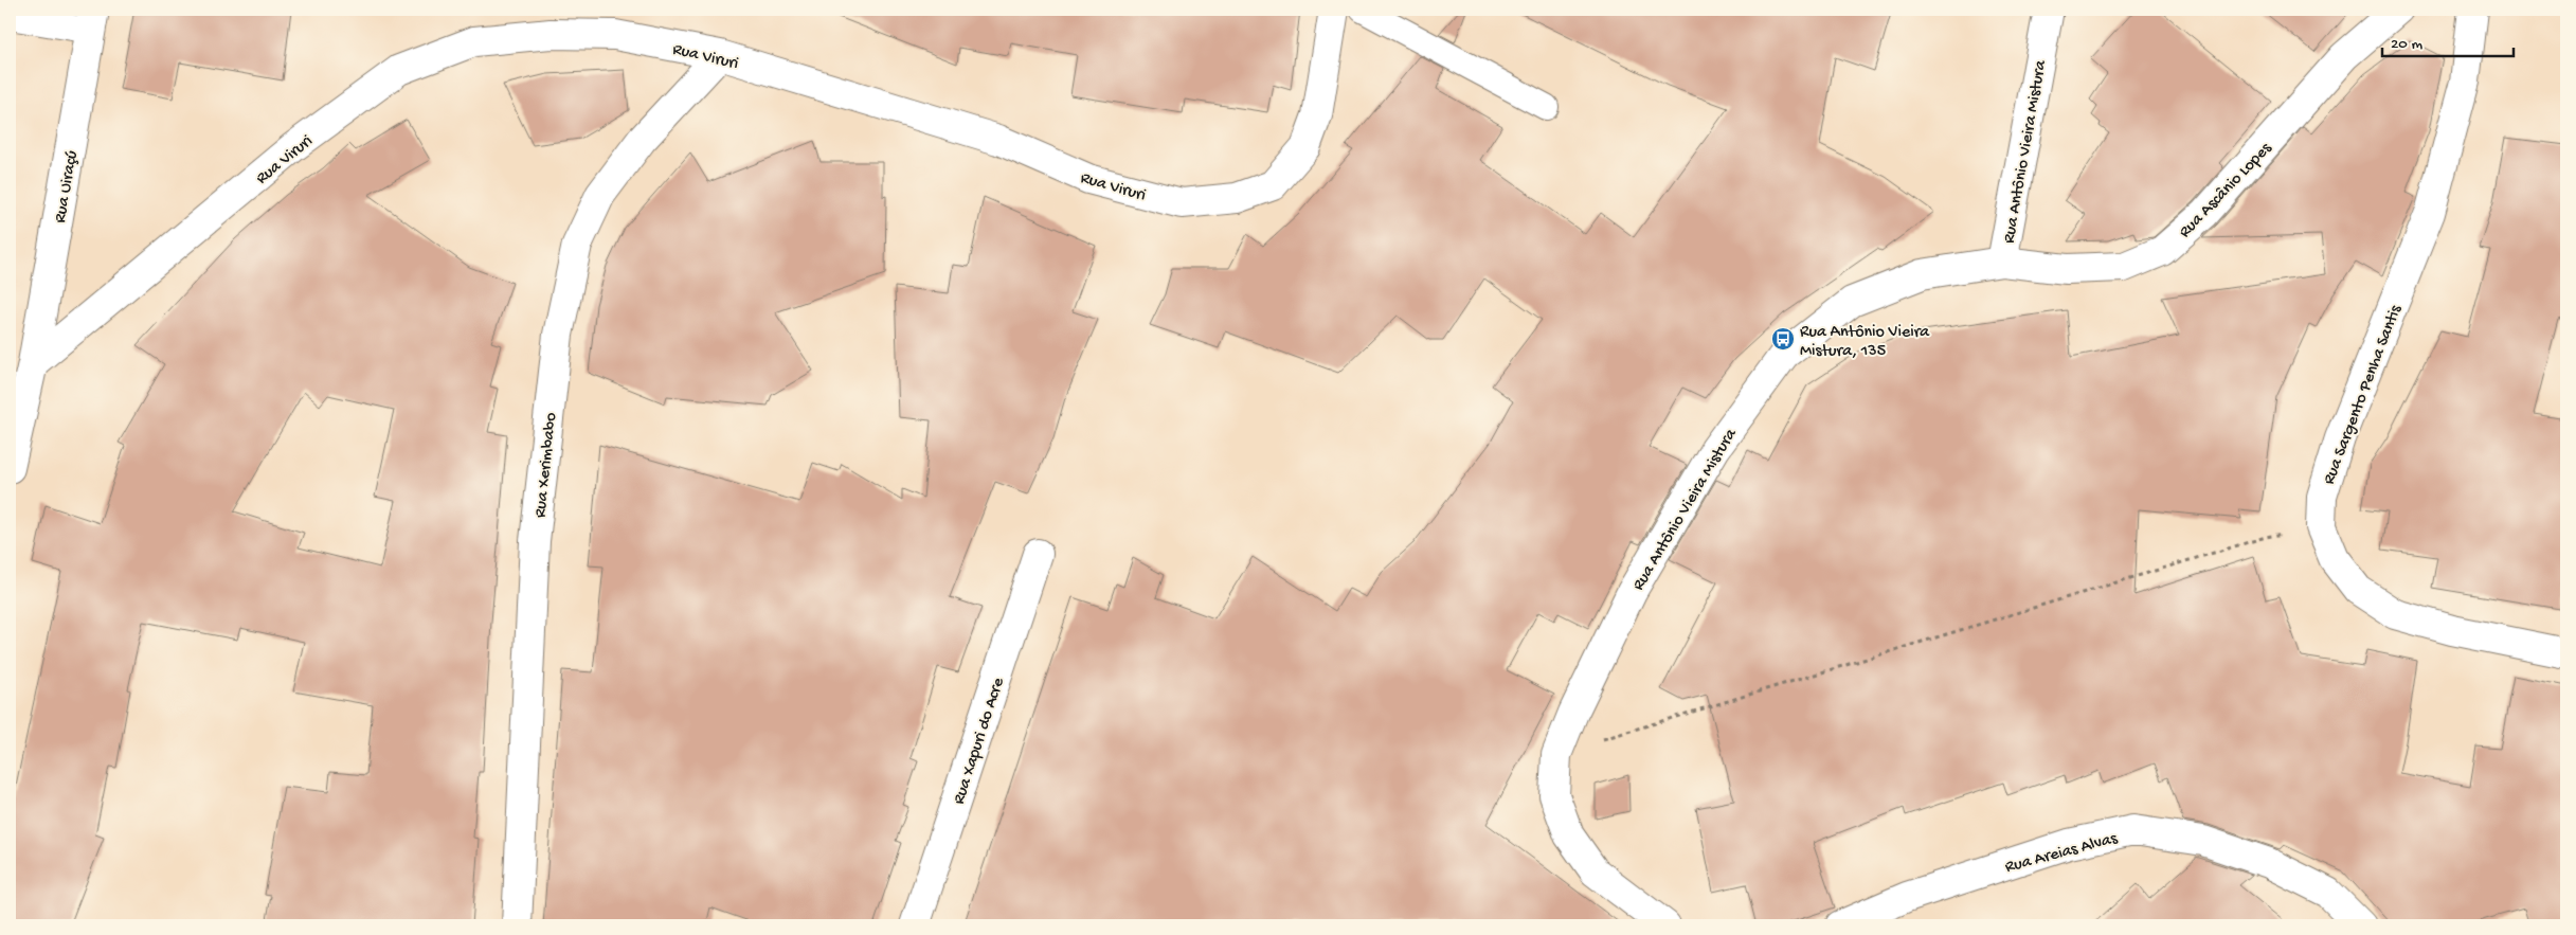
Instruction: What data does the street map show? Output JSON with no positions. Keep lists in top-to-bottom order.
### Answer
{
  "streets": {
    "street": [
      "Rua Viruri",
      "Rua Antônio Vieira Mistura",
      "Rua Uiraçú",
      "Rua Ascânio Lopes",
      "Rua Sargento Penha Santis",
      "Rua Xerimbabo",
      "Rua Xapuri do Acre",
      "Rua Areias Alvas"
    ]
  },
  "crossings": [
    ["Rua Viruri", "Rua Uiraçú"],
    ["Rua Viruri", "Rua Xerimbabo"],
    ["Rua Antônio Vieira Mistura", "Rua Ascânio Lopes"]
  ],
  "places": {
    "bus stop": ["Rua Antônio Vieira Mistura, 135"]
  },
  "scale_bar": "20 m"
}
